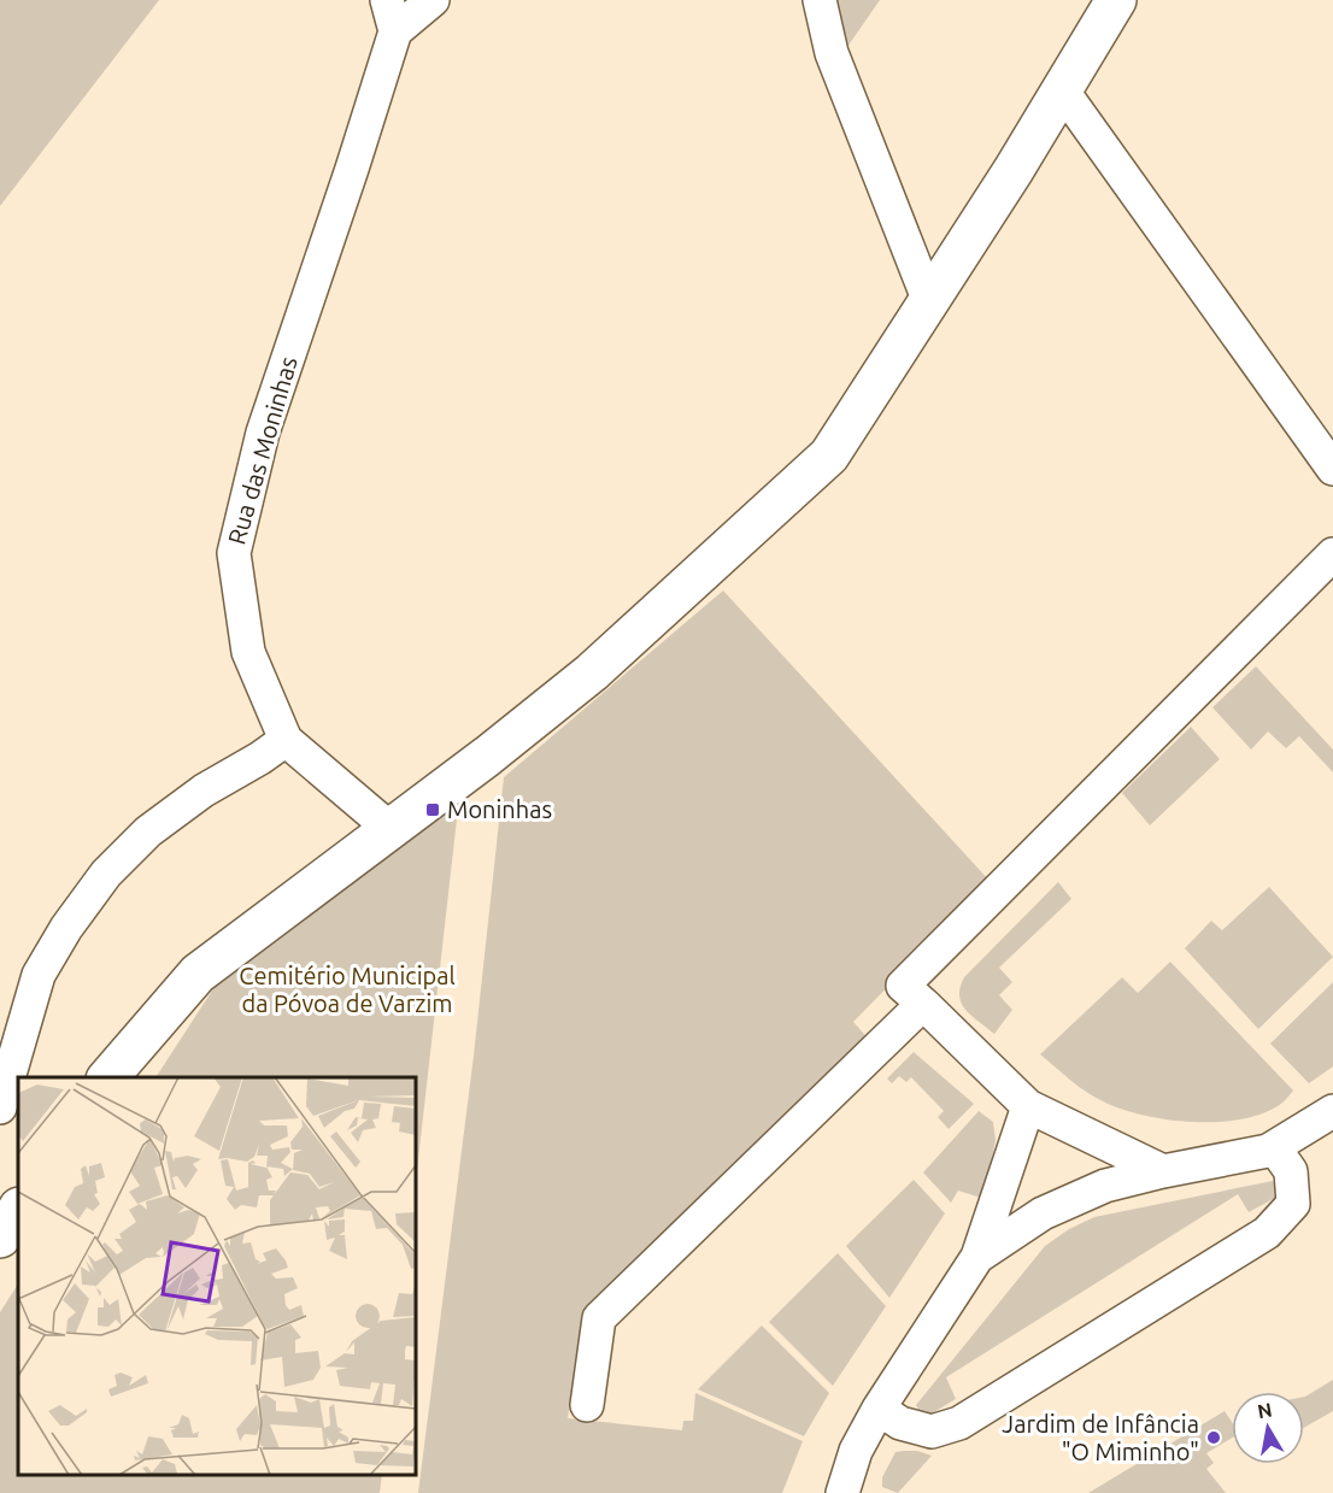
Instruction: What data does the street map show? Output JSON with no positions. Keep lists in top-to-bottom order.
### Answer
{
  "streets": {
    "street": ["Rua das Moninhas"]
  },
  "parks": ["Cemitério Municipal da Póvoa de Varzim"],
  "places": {
    "transit": ["Moninhas"],
    "other": ["Jardim de Infância \"O Miminho\""]
  },
  "north": "top"
}
